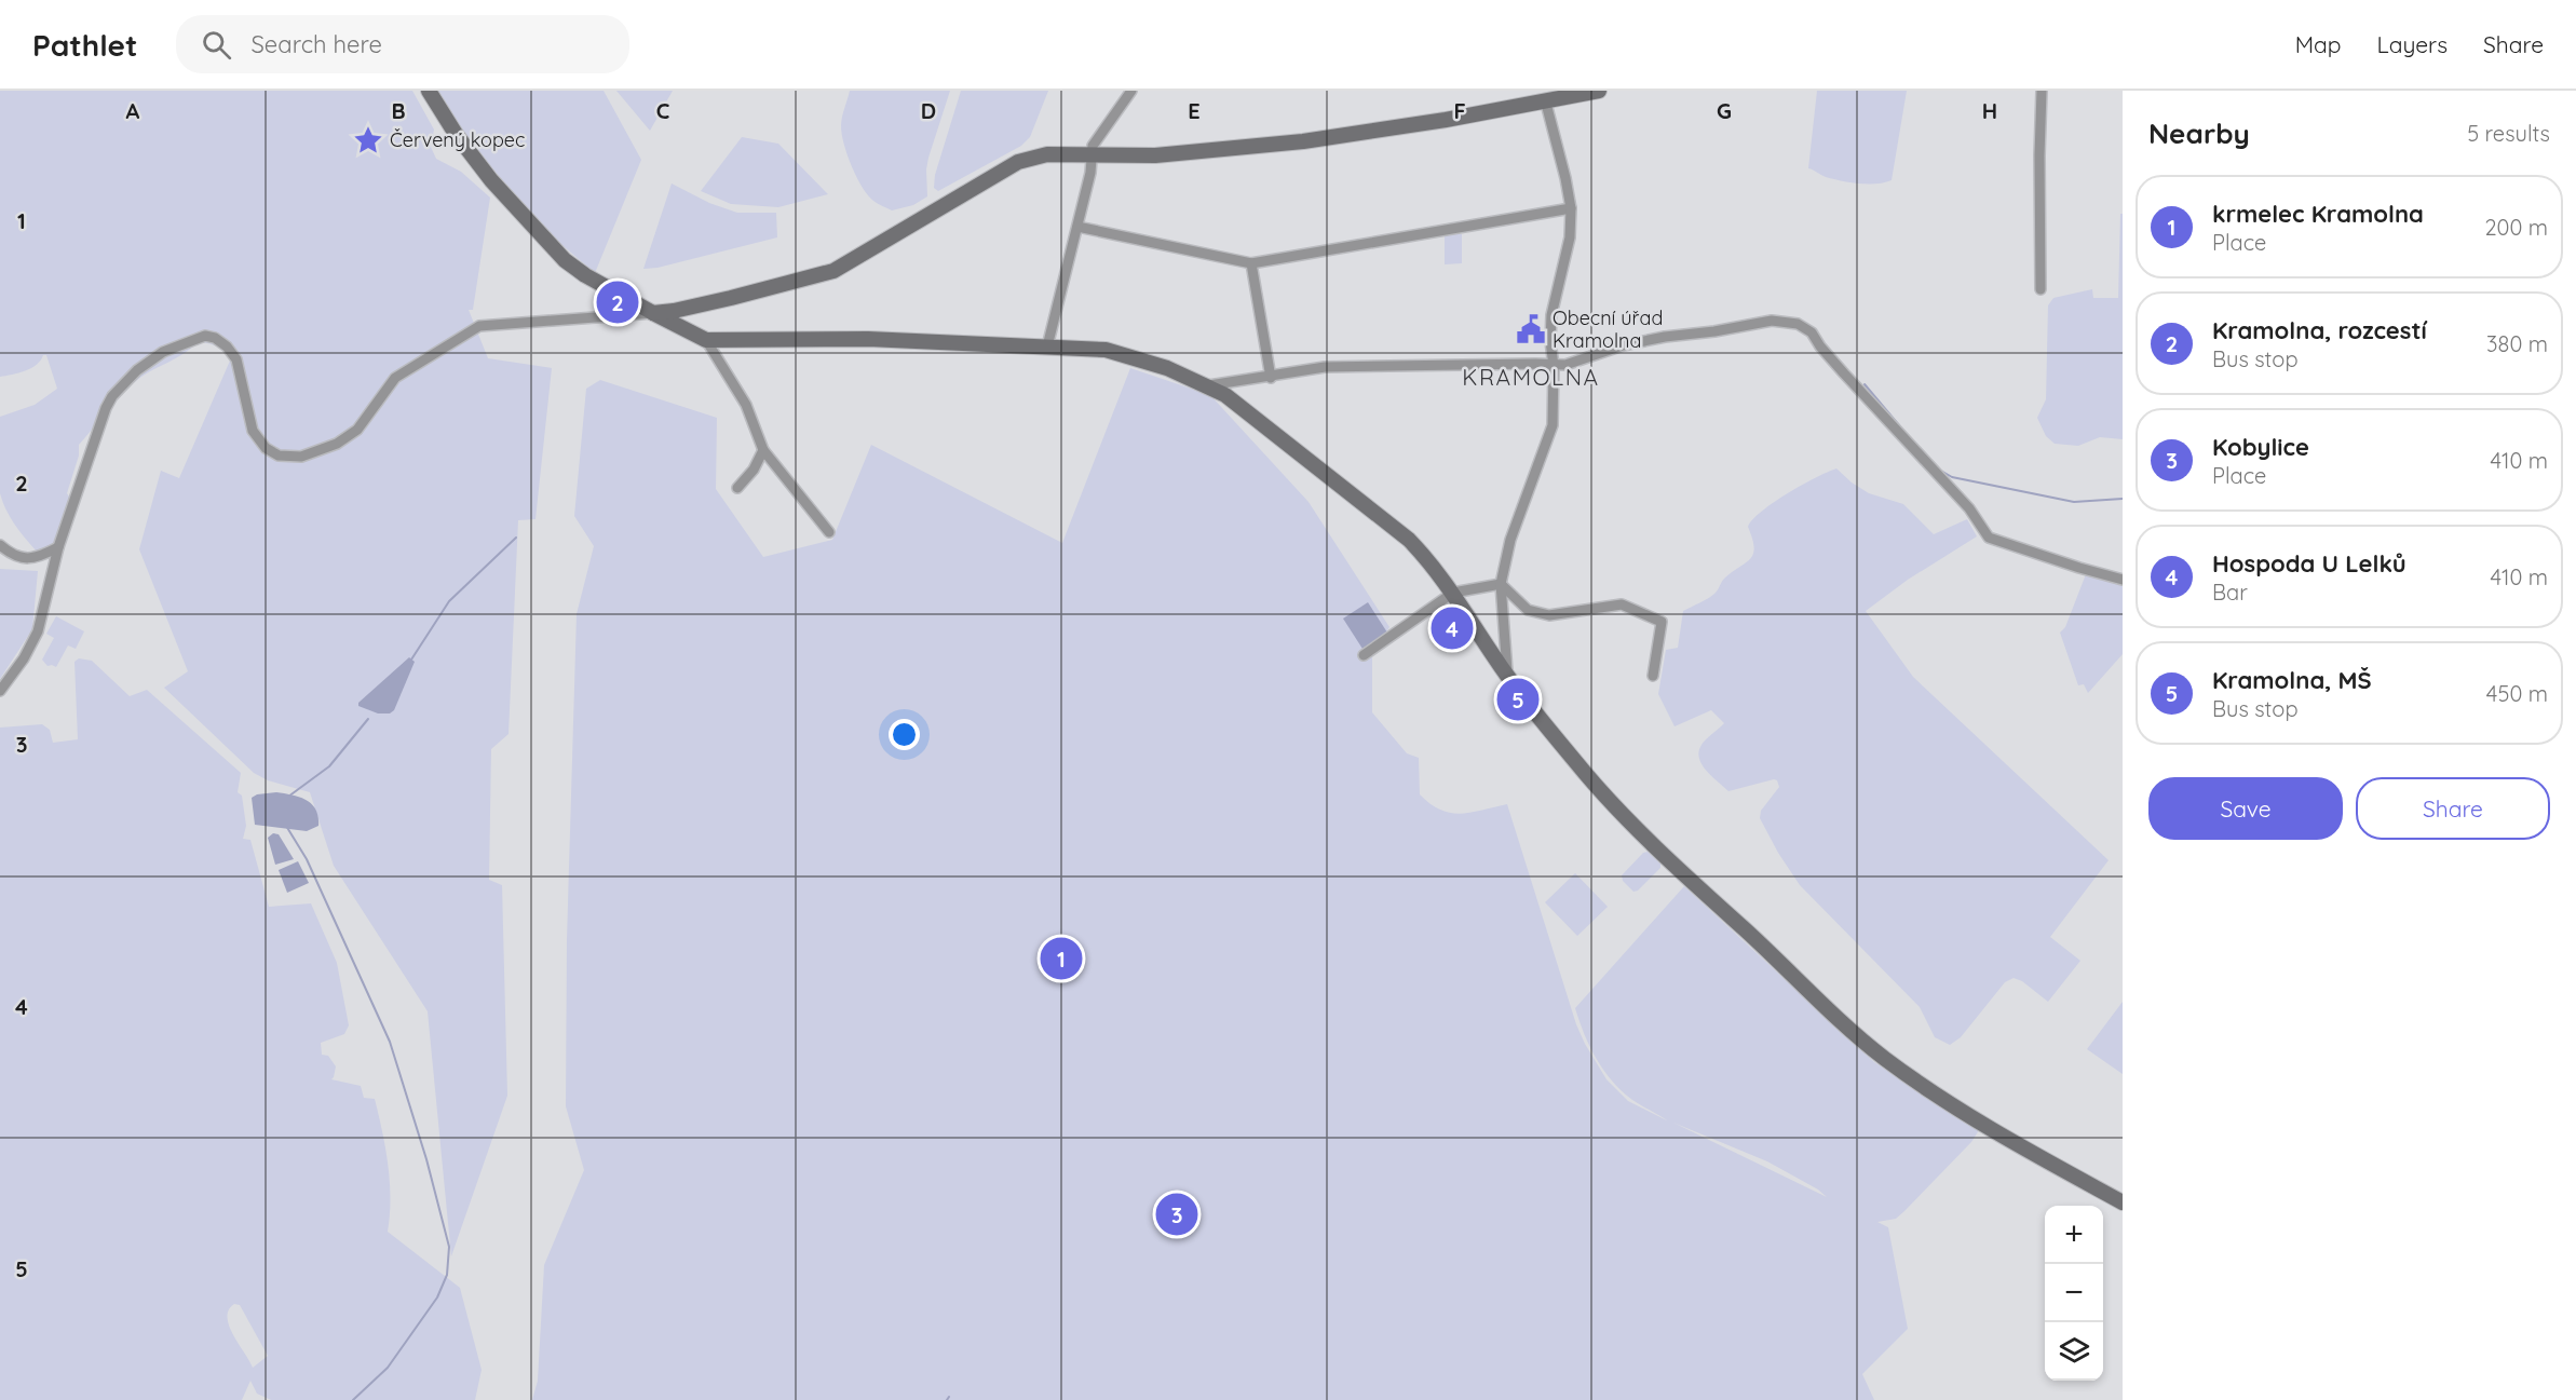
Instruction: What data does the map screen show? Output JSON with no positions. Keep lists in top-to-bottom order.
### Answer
{
  "districts": ["KRAMOLNA"],
  "places": {
    "place": ["Červený kopec"],
    "public building": ["Obecní úřad Kramolna"]
  },
  "page": {
    "header": "Pathlet",
    "search": "Search here",
    "nav": ["Map", "Layers", "Share"],
    "heading": ["Nearby", "5 results"],
    "list": [
      {
        "mark": "1",
        "name": "krmelec Kramolna",
        "note": "Place",
        "value": "200 m"
      },
      {
        "mark": "2",
        "name": "Kramolna, rozcestí",
        "note": "Bus stop",
        "value": "380 m"
      },
      {
        "mark": "3",
        "name": "Kobylice",
        "note": "Place",
        "value": "410 m"
      },
      {
        "mark": "4",
        "name": "Hospoda U Lelků",
        "note": "Bar",
        "value": "410 m"
      },
      {
        "mark": "5",
        "name": "Kramolna, MŠ",
        "note": "Bus stop",
        "value": "450 m"
      }
    ],
    "pins": [
      "2",
      "4",
      "5",
      "1",
      "3"
    ],
    "buttons": ["Save", "Share"],
    "map_buttons": ["+", "−"]
  },
  "grid": {
    "columns": [
      "A",
      "B",
      "C",
      "D",
      "E",
      "F",
      "G",
      "H"
    ],
    "rows": [
      "1",
      "2",
      "3",
      "4",
      "5"
    ]
  }
}
